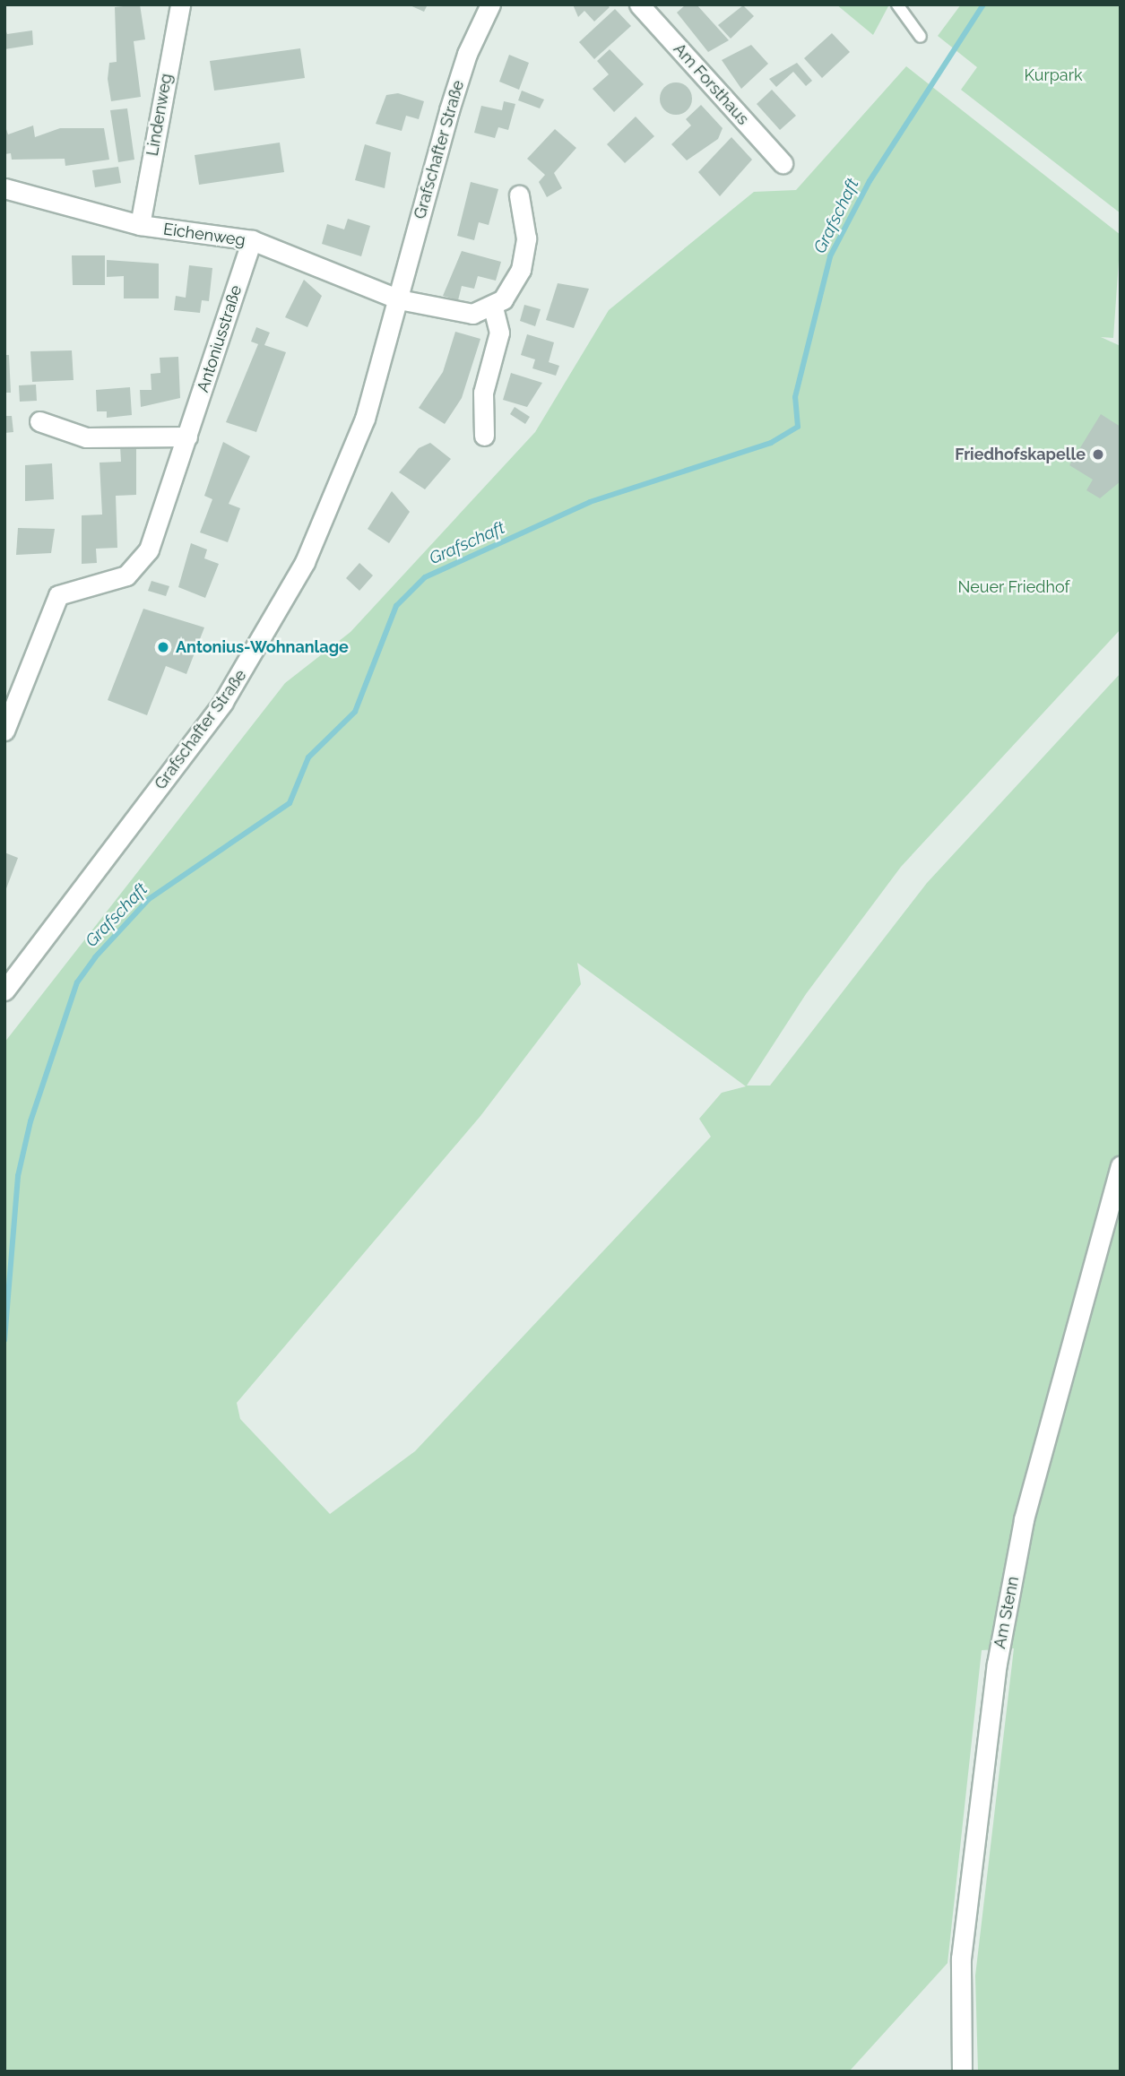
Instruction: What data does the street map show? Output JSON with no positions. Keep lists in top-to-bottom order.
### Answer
{
  "streets": {
    "street": [
      "Am Forsthaus",
      "Lindenweg",
      "Grafschafter Straße",
      "Eichenweg",
      "Antoniusstraße",
      "Am Stenn"
    ]
  },
  "crossings": [
    ["Lindenweg", "Eichenweg"],
    ["Grafschafter Straße", "Eichenweg"],
    ["Eichenweg", "Antoniusstraße"]
  ],
  "water": ["Grafschaft"],
  "parks": ["Kurpark", "Neuer Friedhof"],
  "places": ["Friedhofskapelle", "Antonius-Wohnanlage"]
}
